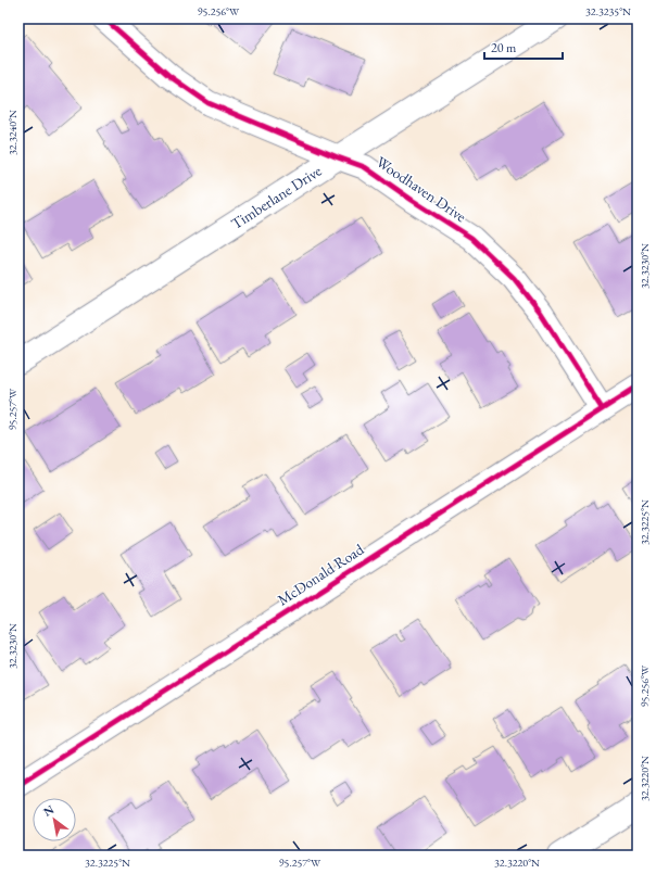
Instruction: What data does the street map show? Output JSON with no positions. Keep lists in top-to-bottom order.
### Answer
{
  "streets": {
    "street": ["Woodhaven Drive", "Timberlane Drive", "McDonald Road"]
  },
  "crossings": [
    ["Woodhaven Drive", "Timberlane Drive"],
    ["Woodhaven Drive", "McDonald Road"]
  ],
  "scale_bar": "20 m",
  "north": "top left",
  "coordinates": [
    "95.256°W",
    "32.3235°N",
    "32.3240°N",
    "32.3230°N",
    "95.257°W",
    "32.3225°N",
    "32.3220°N"
  ]
}
